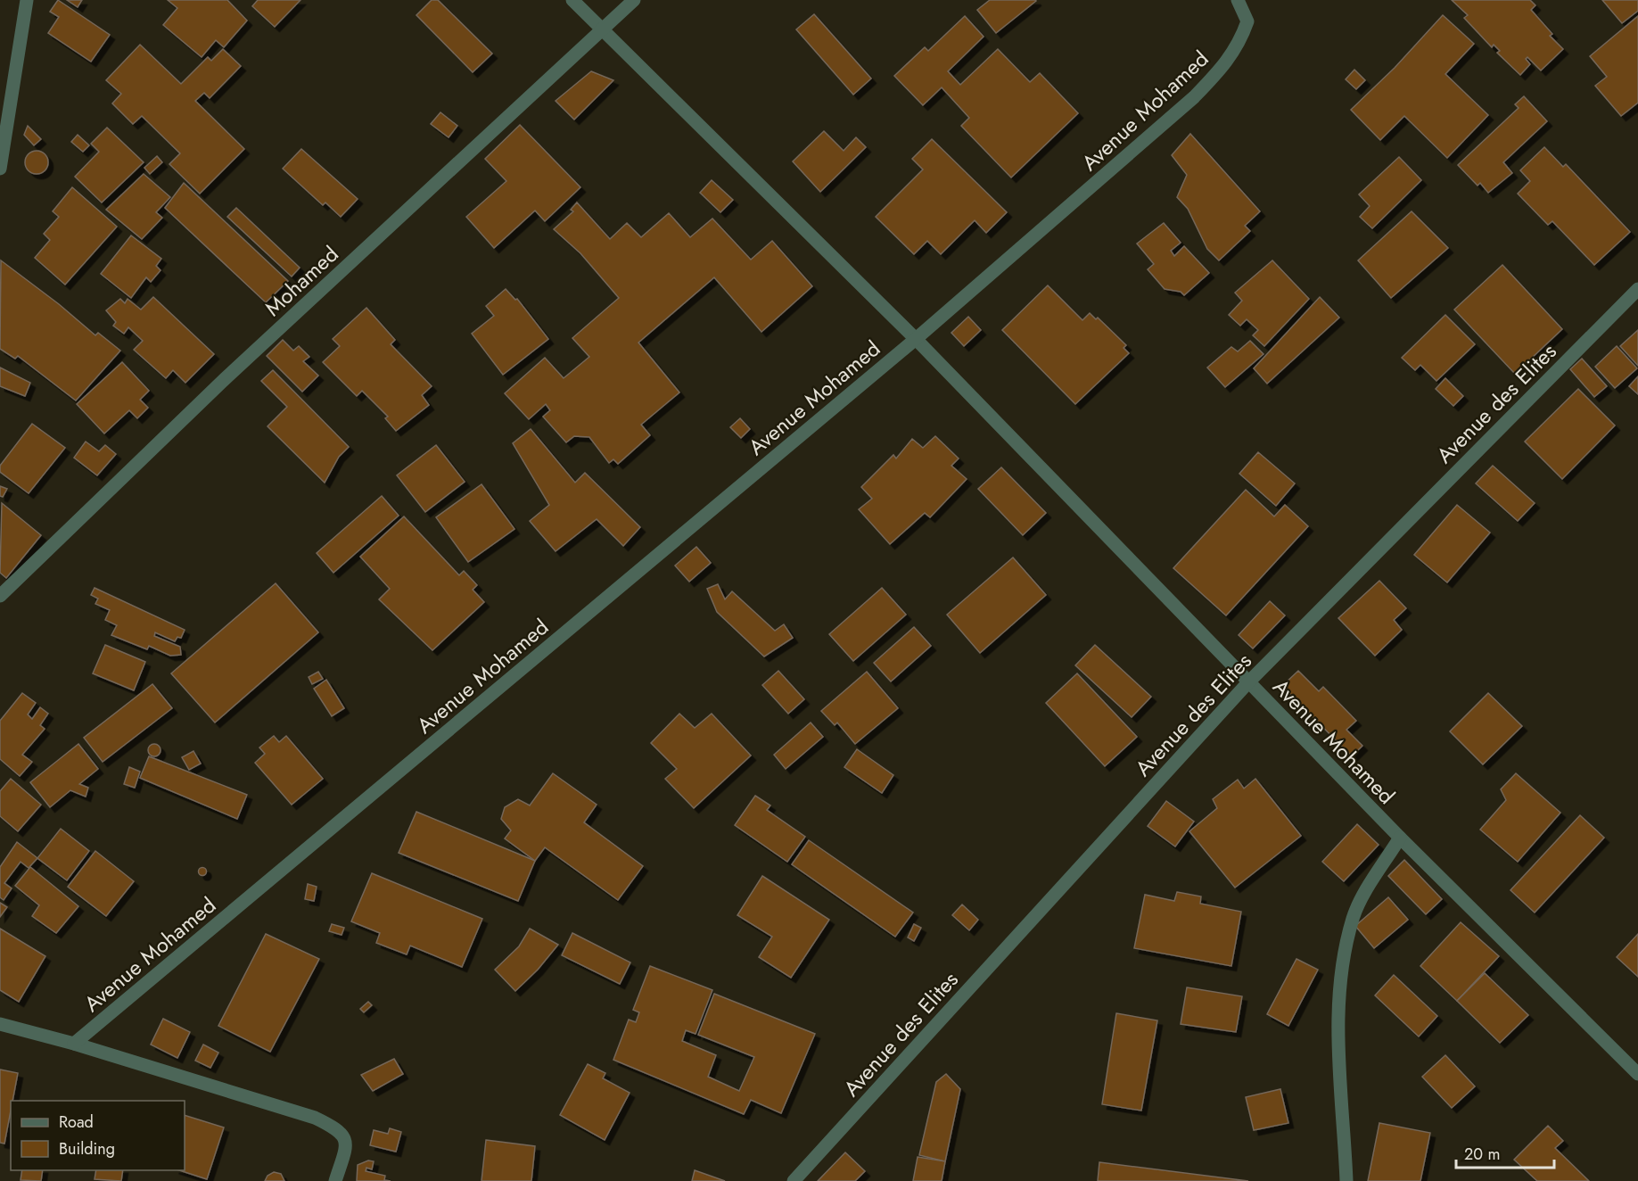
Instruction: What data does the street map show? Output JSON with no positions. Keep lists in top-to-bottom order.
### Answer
{
  "streets": {
    "street": ["Avenue Mohamed", "Mohamed", "Avenue des Elites"]
  },
  "crossings": [
    ["Avenue Mohamed", "Mohamed"],
    ["Avenue Mohamed", "Avenue des Elites"]
  ],
  "legend": ["Road", "Building"],
  "scale_bar": "20 m"
}
